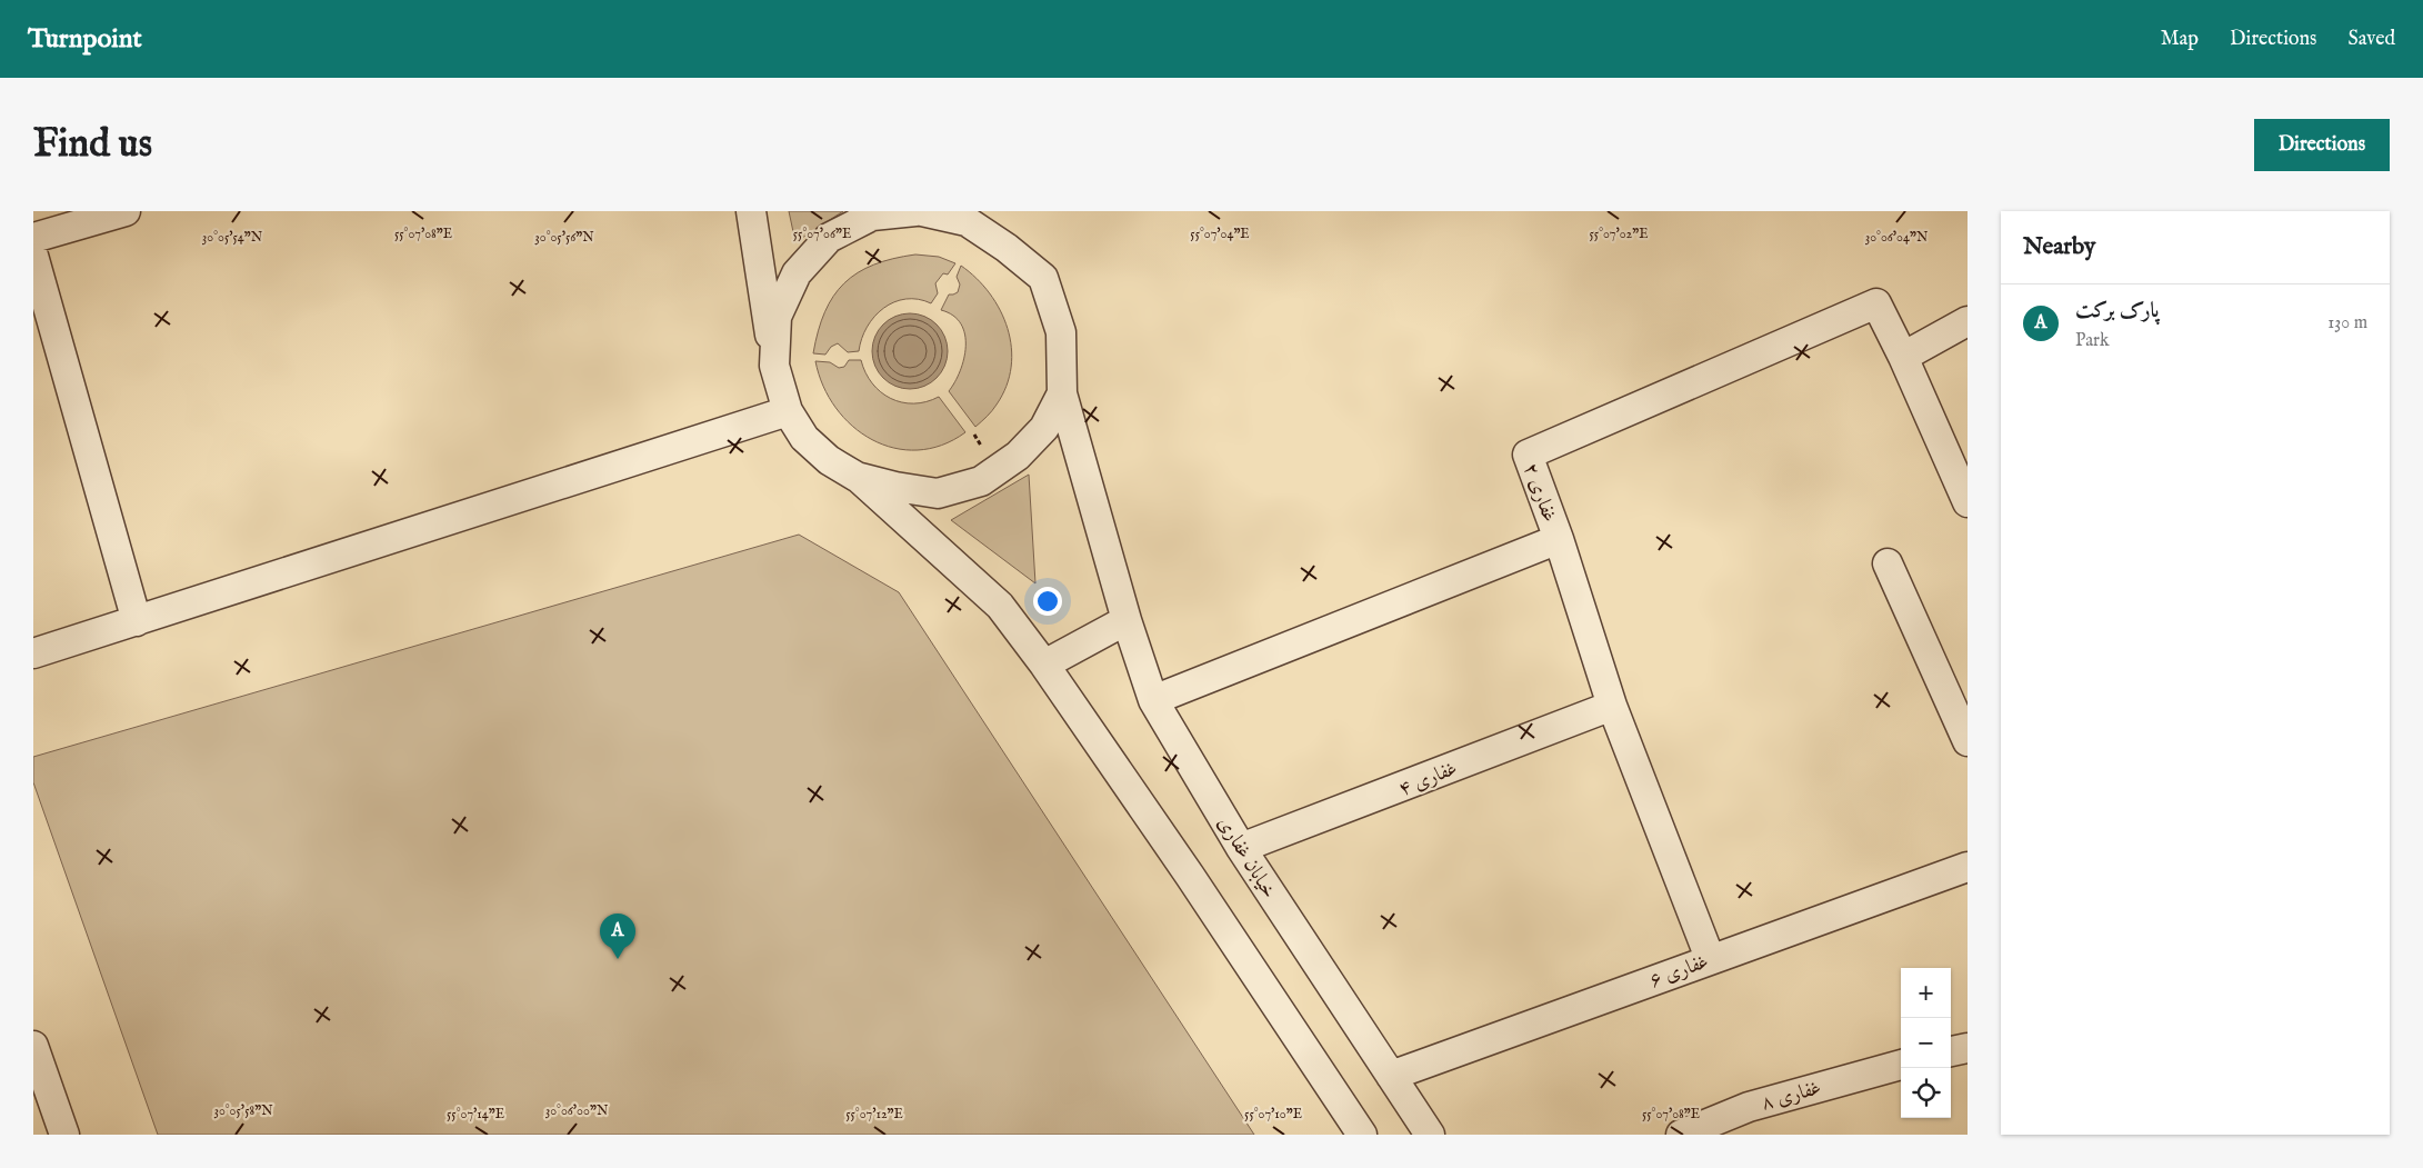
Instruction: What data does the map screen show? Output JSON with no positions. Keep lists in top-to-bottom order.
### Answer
{
  "streets": {
    "street": [
      "غفاری ۲",
      "غفاری ۴",
      "خیابان غفاری",
      "غفاری ۶",
      "غفاری ۸"
    ]
  },
  "crossings": [
    ["غفاری ۲", "خیابان غفاری"],
    ["غفاری ۴", "خیابان غفاری"],
    ["خیابان غفاری", "غفاری ۶"]
  ],
  "page": {
    "header": "Turnpoint",
    "nav": ["Map", "Directions", "Saved"],
    "buttons": "Directions",
    "title": "Find us",
    "heading": "Nearby",
    "list": [
      {
        "mark": "A",
        "name": "پارک برکت",
        "note": "Park",
        "value": "130 m"
      }
    ],
    "pins": "A",
    "map_buttons": ["+", "−"]
  },
  "coordinates": [
    "55°07'06\"E",
    "55°07'04\"E",
    "55°07'02\"E",
    "55°07'08\"E",
    "30°05'54\"N",
    "30°05'56\"N",
    "30°06'04\"N",
    "30°05'58\"N",
    "30°06'00\"N",
    "55°07'14\"E",
    "55°07'12\"E",
    "55°07'10\"E"
  ]
}
